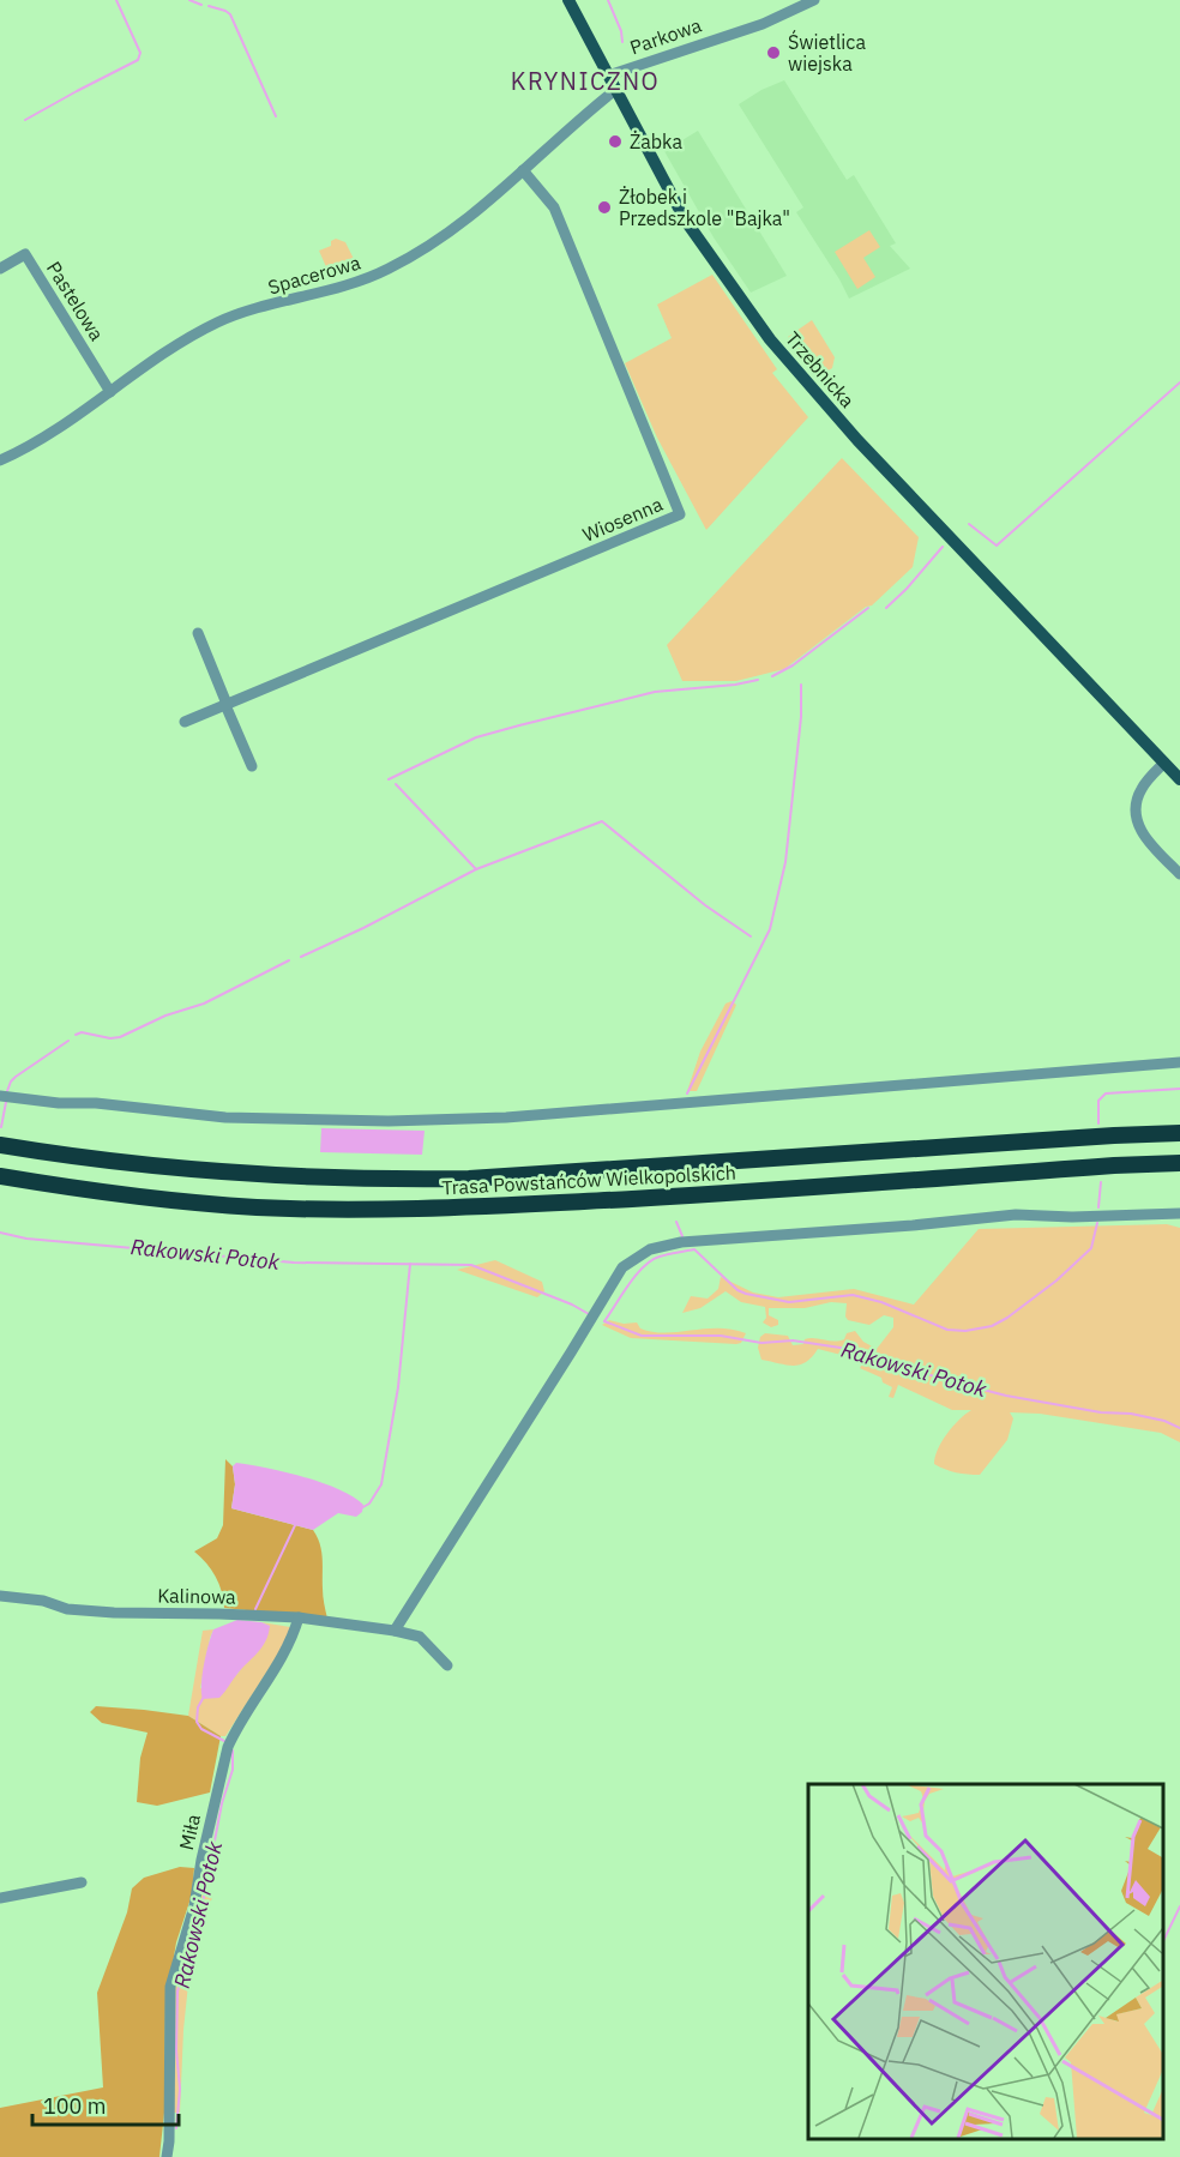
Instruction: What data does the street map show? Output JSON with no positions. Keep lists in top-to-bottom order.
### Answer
{
  "streets": {
    "highway": ["Trasa Powstańców Wielkopolskich"],
    "main road": ["Trzebnicka"],
    "street": [
      "Parkowa",
      "Spacerowa",
      "Pastelowa",
      "Wiosenna",
      "Kalinowa",
      "Miła"
    ]
  },
  "crossings": [
    ["Parkowa", "Trzebnicka"],
    ["Spacerowa", "Pastelowa"],
    ["Spacerowa", "Trzebnicka"],
    ["Spacerowa", "Wiosenna"],
    ["Kalinowa", "Miła"]
  ],
  "districts": ["KRYNICZNO"],
  "water": ["Rakowski Potok"],
  "places": ["Świetlica wiejska", "Żabka", "Żłobek i Przedszkole \"Bajka\""],
  "scale_bar": "100 m"
}
